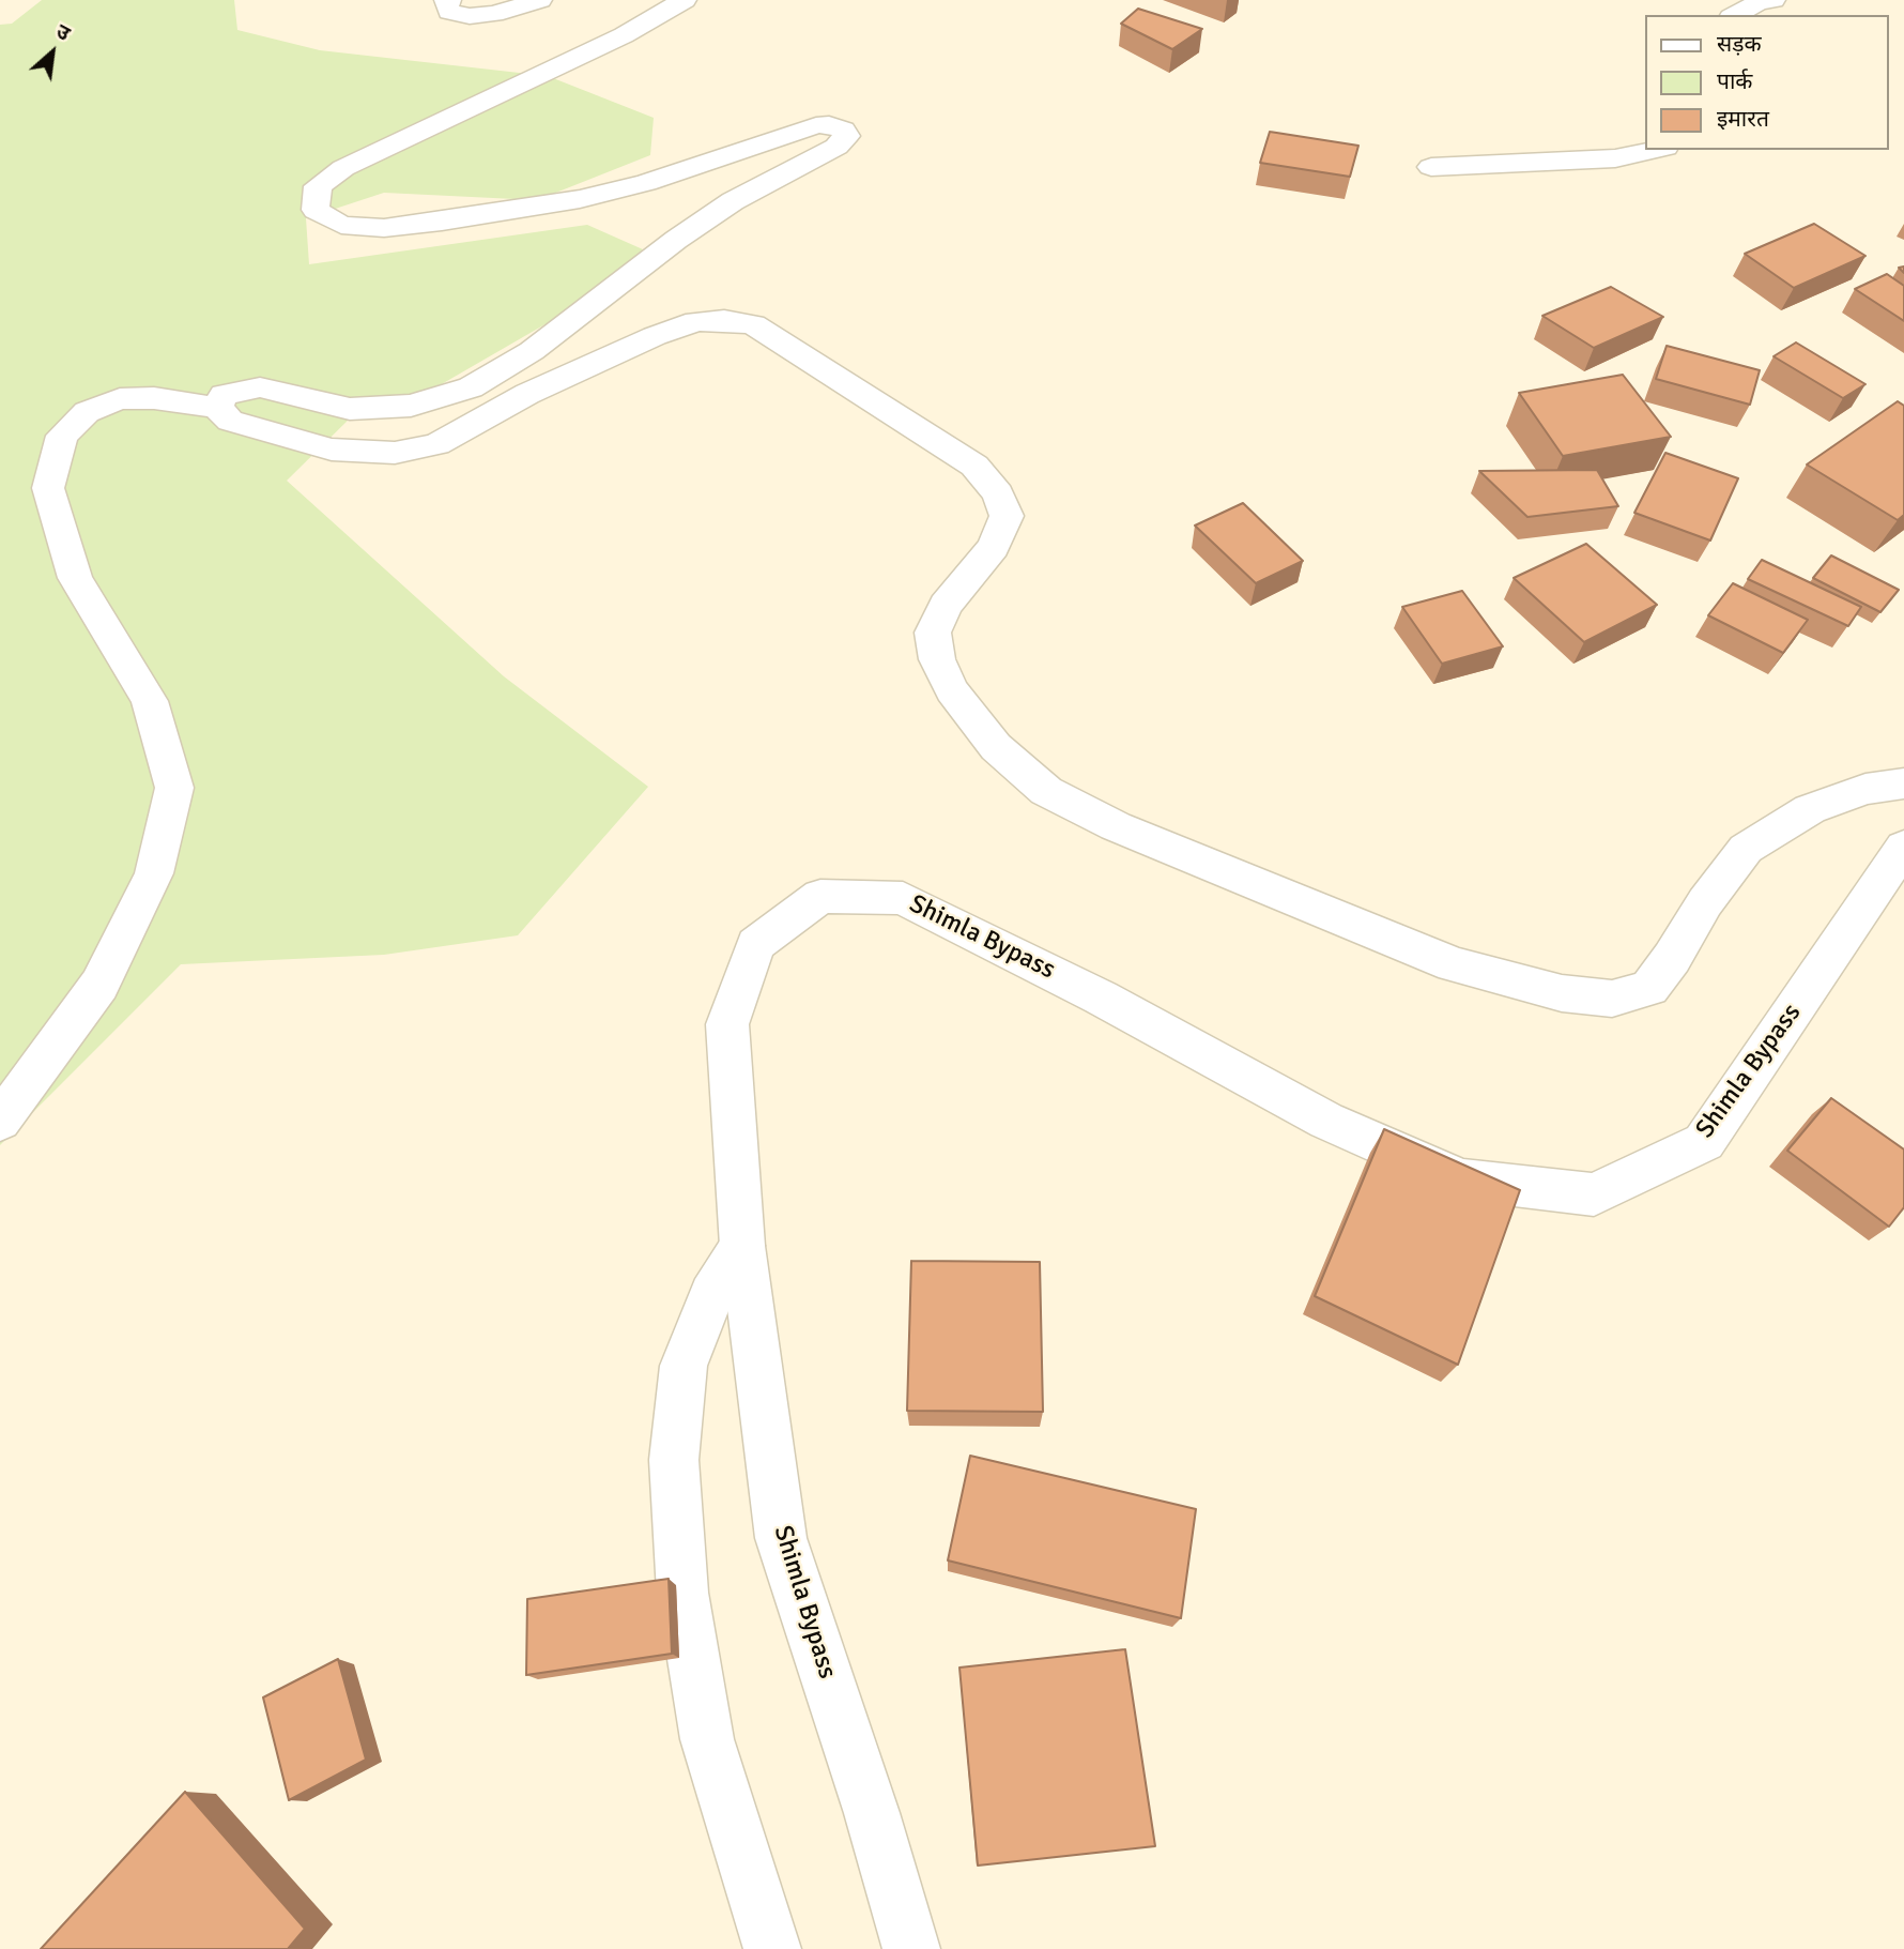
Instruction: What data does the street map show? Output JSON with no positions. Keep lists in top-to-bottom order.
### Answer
{
  "streets": {
    "main road": ["Shimla Bypass"]
  },
  "legend": ["सड़क", "पार्क", "इमारत"],
  "north": "top right"
}
